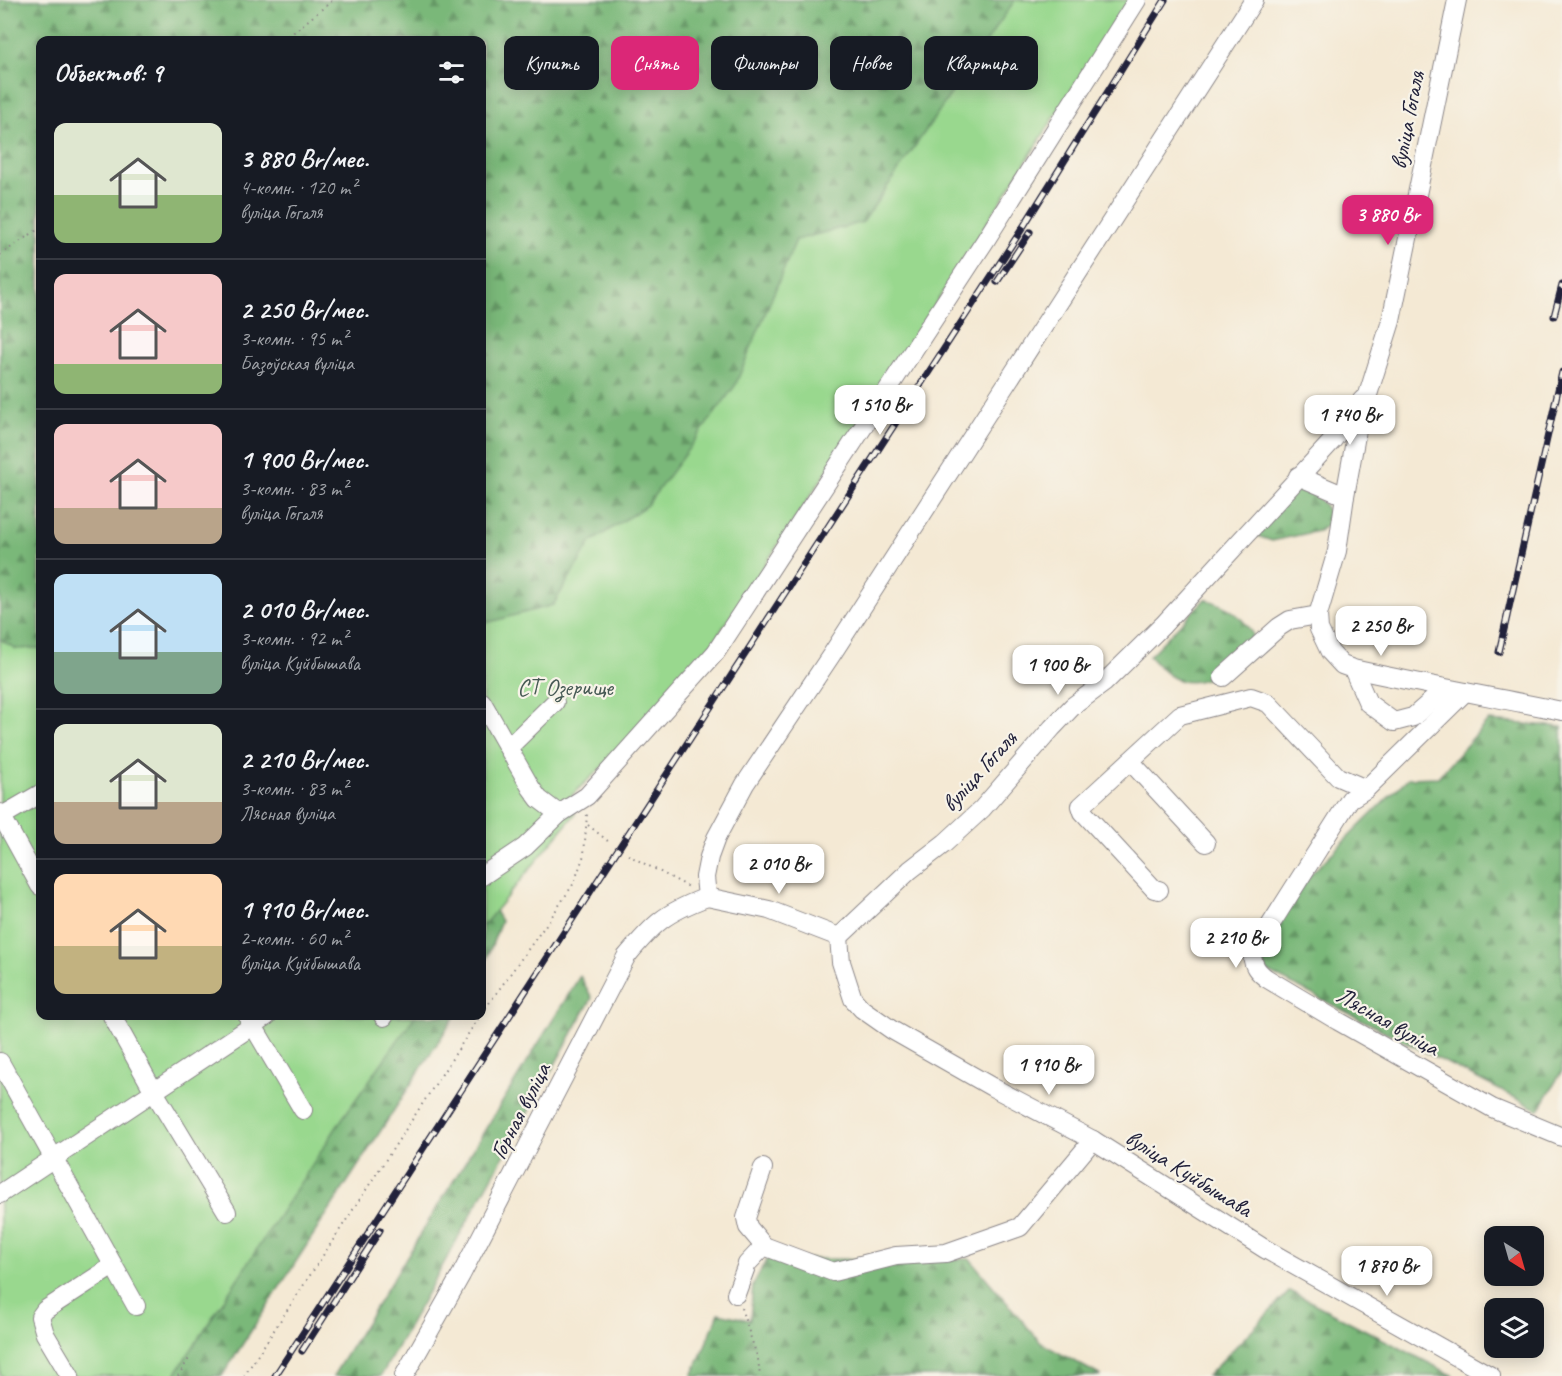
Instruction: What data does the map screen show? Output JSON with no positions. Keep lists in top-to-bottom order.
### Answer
{
  "streets": {
    "street": [
      "вуліца Гогаля",
      "Лясная вуліца",
      "Горная вуліца",
      "вуліца Куйбышава"
    ]
  },
  "crossings": [
    ["вуліца Гогаля", "вуліца Куйбышава"]
  ],
  "parks": ["СТ Озерище"],
  "north": "bottom right",
  "page": {
    "chip": [
      "Купить",
      "Снять",
      "Фильтры",
      "Новое",
      "Квартира"
    ],
    "heading": "Объектов: 9",
    "list": [
      {
        "name": "3 880 Br/мес.",
        "note": "4-комн. · 120 m² · вуліца Гогаля"
      },
      {
        "name": "2 250 Br/мес.",
        "note": "3-комн. · 95 m² · Базоўская вуліца"
      },
      {
        "name": "1 900 Br/мес.",
        "note": "3-комн. · 83 m² · вуліца Гогаля"
      },
      {
        "name": "2 010 Br/мес.",
        "note": "3-комн. · 92 m² · вуліца Куйбышава"
      },
      {
        "name": "2 210 Br/мес.",
        "note": "3-комн. · 83 m² · Лясная вуліца"
      },
      {
        "name": "1 910 Br/мес.",
        "note": "2-комн. · 60 m² · вуліца Куйбышава"
      }
    ],
    "price": [
      "3 880 Br",
      "1 510 Br",
      "1 740 Br",
      "2 250 Br",
      "1 900 Br",
      "2 010 Br",
      "2 210 Br",
      "1 910 Br",
      "1 870 Br"
    ]
  }
}
